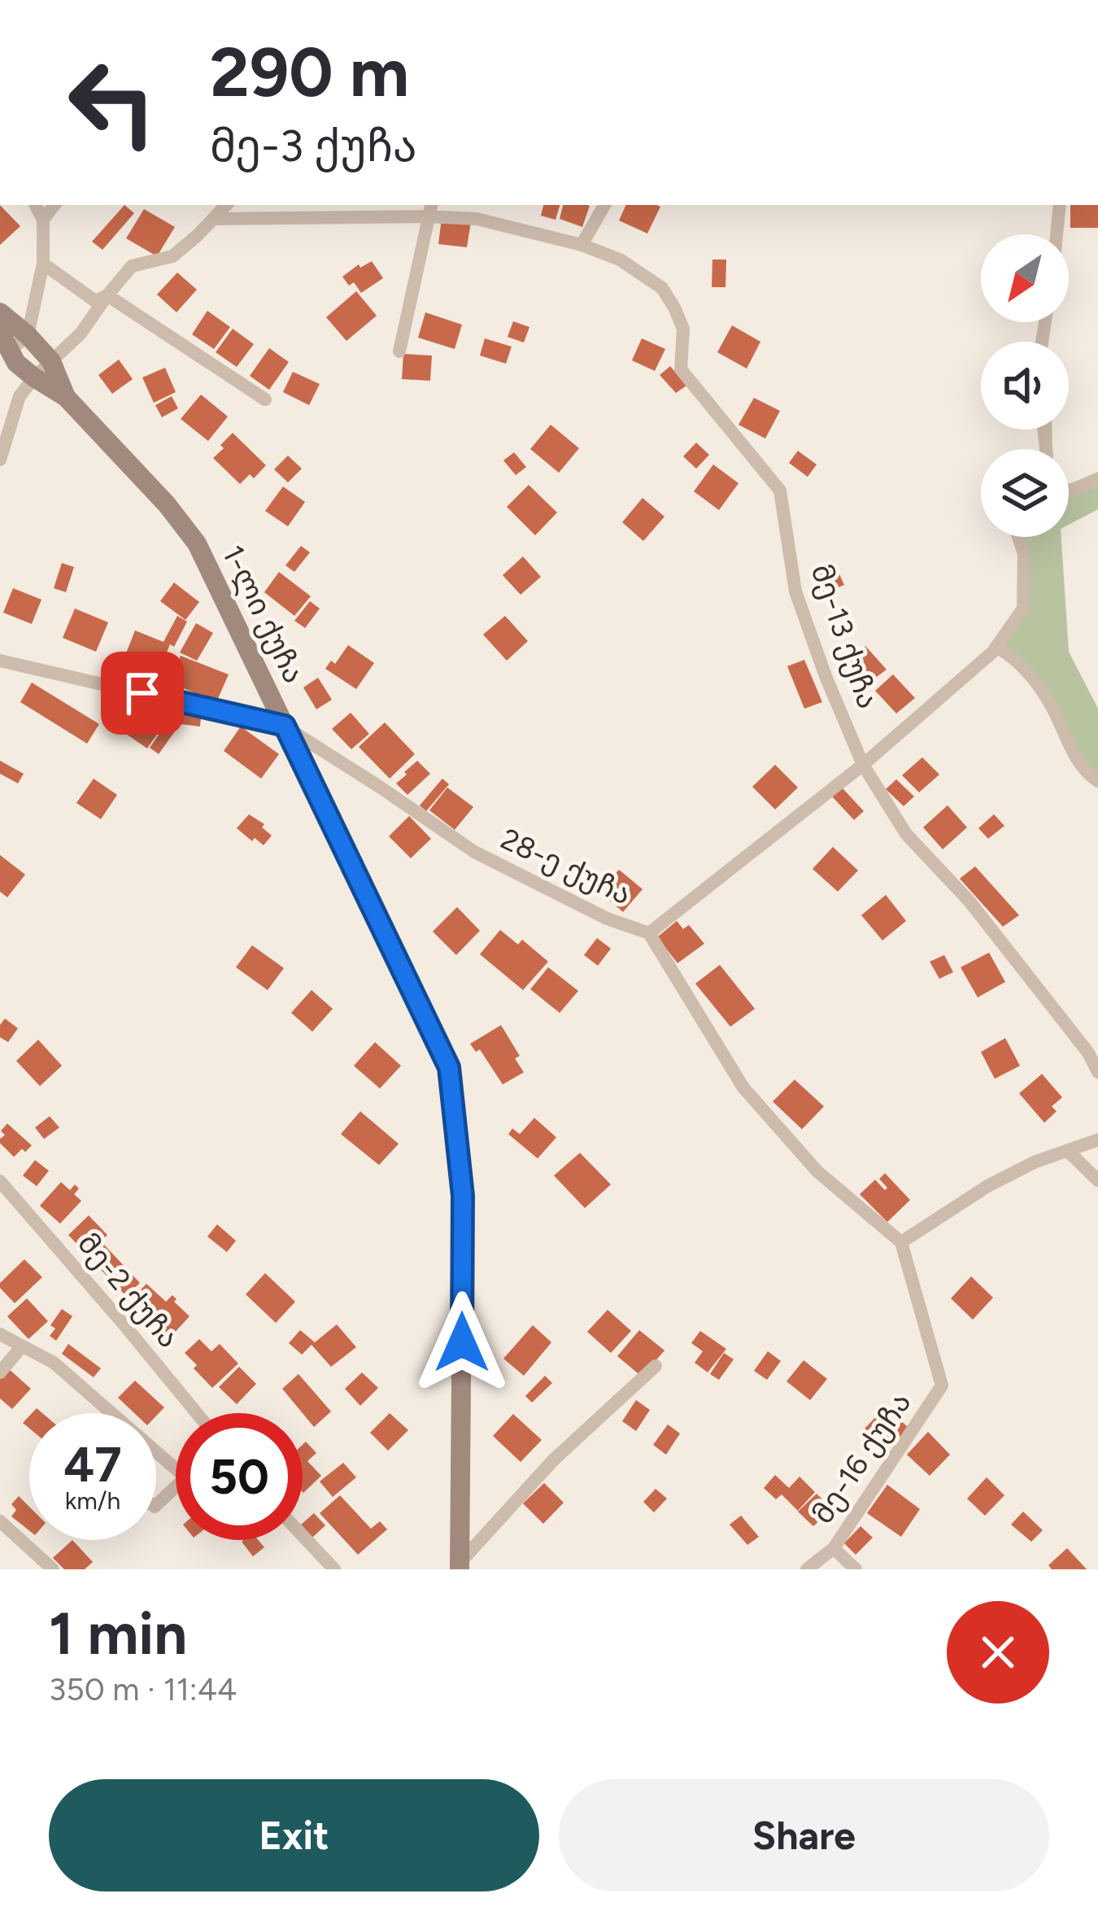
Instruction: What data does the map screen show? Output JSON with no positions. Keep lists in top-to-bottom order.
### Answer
{
  "streets": {
    "main road": ["1-ლი ქუჩა"],
    "street": [
      "მე-13 ქუჩა",
      "28-ე ქუჩა",
      "მე-2 ქუჩა",
      "მე-16 ქუჩა"
    ]
  },
  "crossings": [
    ["1-ლი ქუჩა", "28-ე ქუჩა"],
    ["მე-13 ქუჩა", "28-ე ქუჩა"]
  ],
  "north": "bottom left",
  "page": {
    "turn": ["290 m", "მე-3 ქუჩა"],
    "speed": "47 km/h",
    "limit": "50",
    "heading": ["1 min", "350 m · 11:44"],
    "buttons": ["Exit", "Share"]
  }
}
